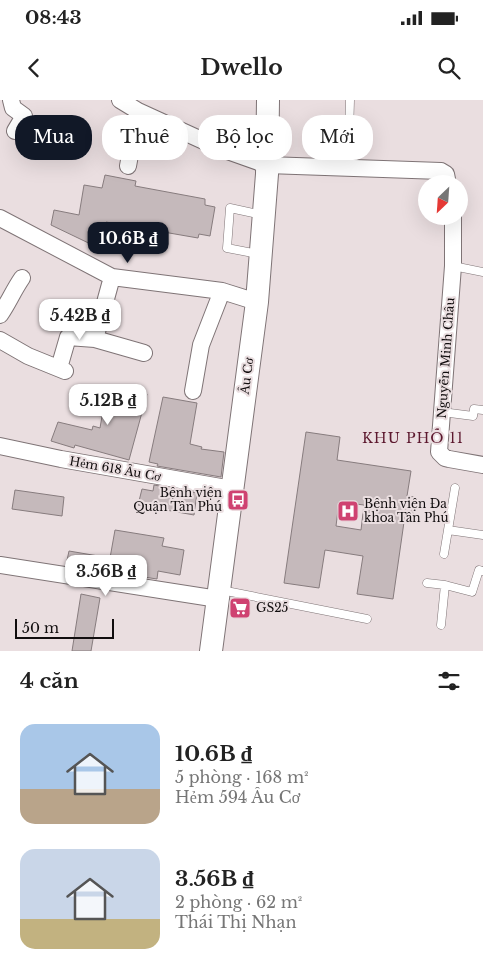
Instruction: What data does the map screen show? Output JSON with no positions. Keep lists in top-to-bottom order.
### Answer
{
  "streets": {
    "main road": ["Âu Cơ"],
    "street": ["Nguyễn Minh Châu", "Hẻm 618 Âu Cơ"]
  },
  "crossings": [
    ["Âu Cơ", "Hẻm 618 Âu Cơ"]
  ],
  "districts": ["KHU PHỐ 11"],
  "places": {
    "bus stop": ["Bệnh viện Quận Tân Phú"],
    "hospital": ["Bệnh viện Đa khoa Tân Phú"],
    "supermarket": ["GS25"]
  },
  "scale_bar": "50 m",
  "north": "bottom left",
  "page": {
    "status": "08:43",
    "header": "Dwello",
    "chip": [
      "Mua",
      "Thuê",
      "Bộ lọc",
      "Mới"
    ],
    "price": [
      "10.6B ₫",
      "5.42B ₫",
      "5.12B ₫",
      "3.56B ₫"
    ],
    "scale": "50 m",
    "heading": "4 căn",
    "list": [
      {
        "name": "10.6B ₫",
        "note": "5 phòng · 168 m² · Hẻm 594 Âu Cơ"
      },
      {
        "name": "3.56B ₫",
        "note": "2 phòng · 62 m² · Thái Thị Nhạn"
      }
    ]
  }
}
